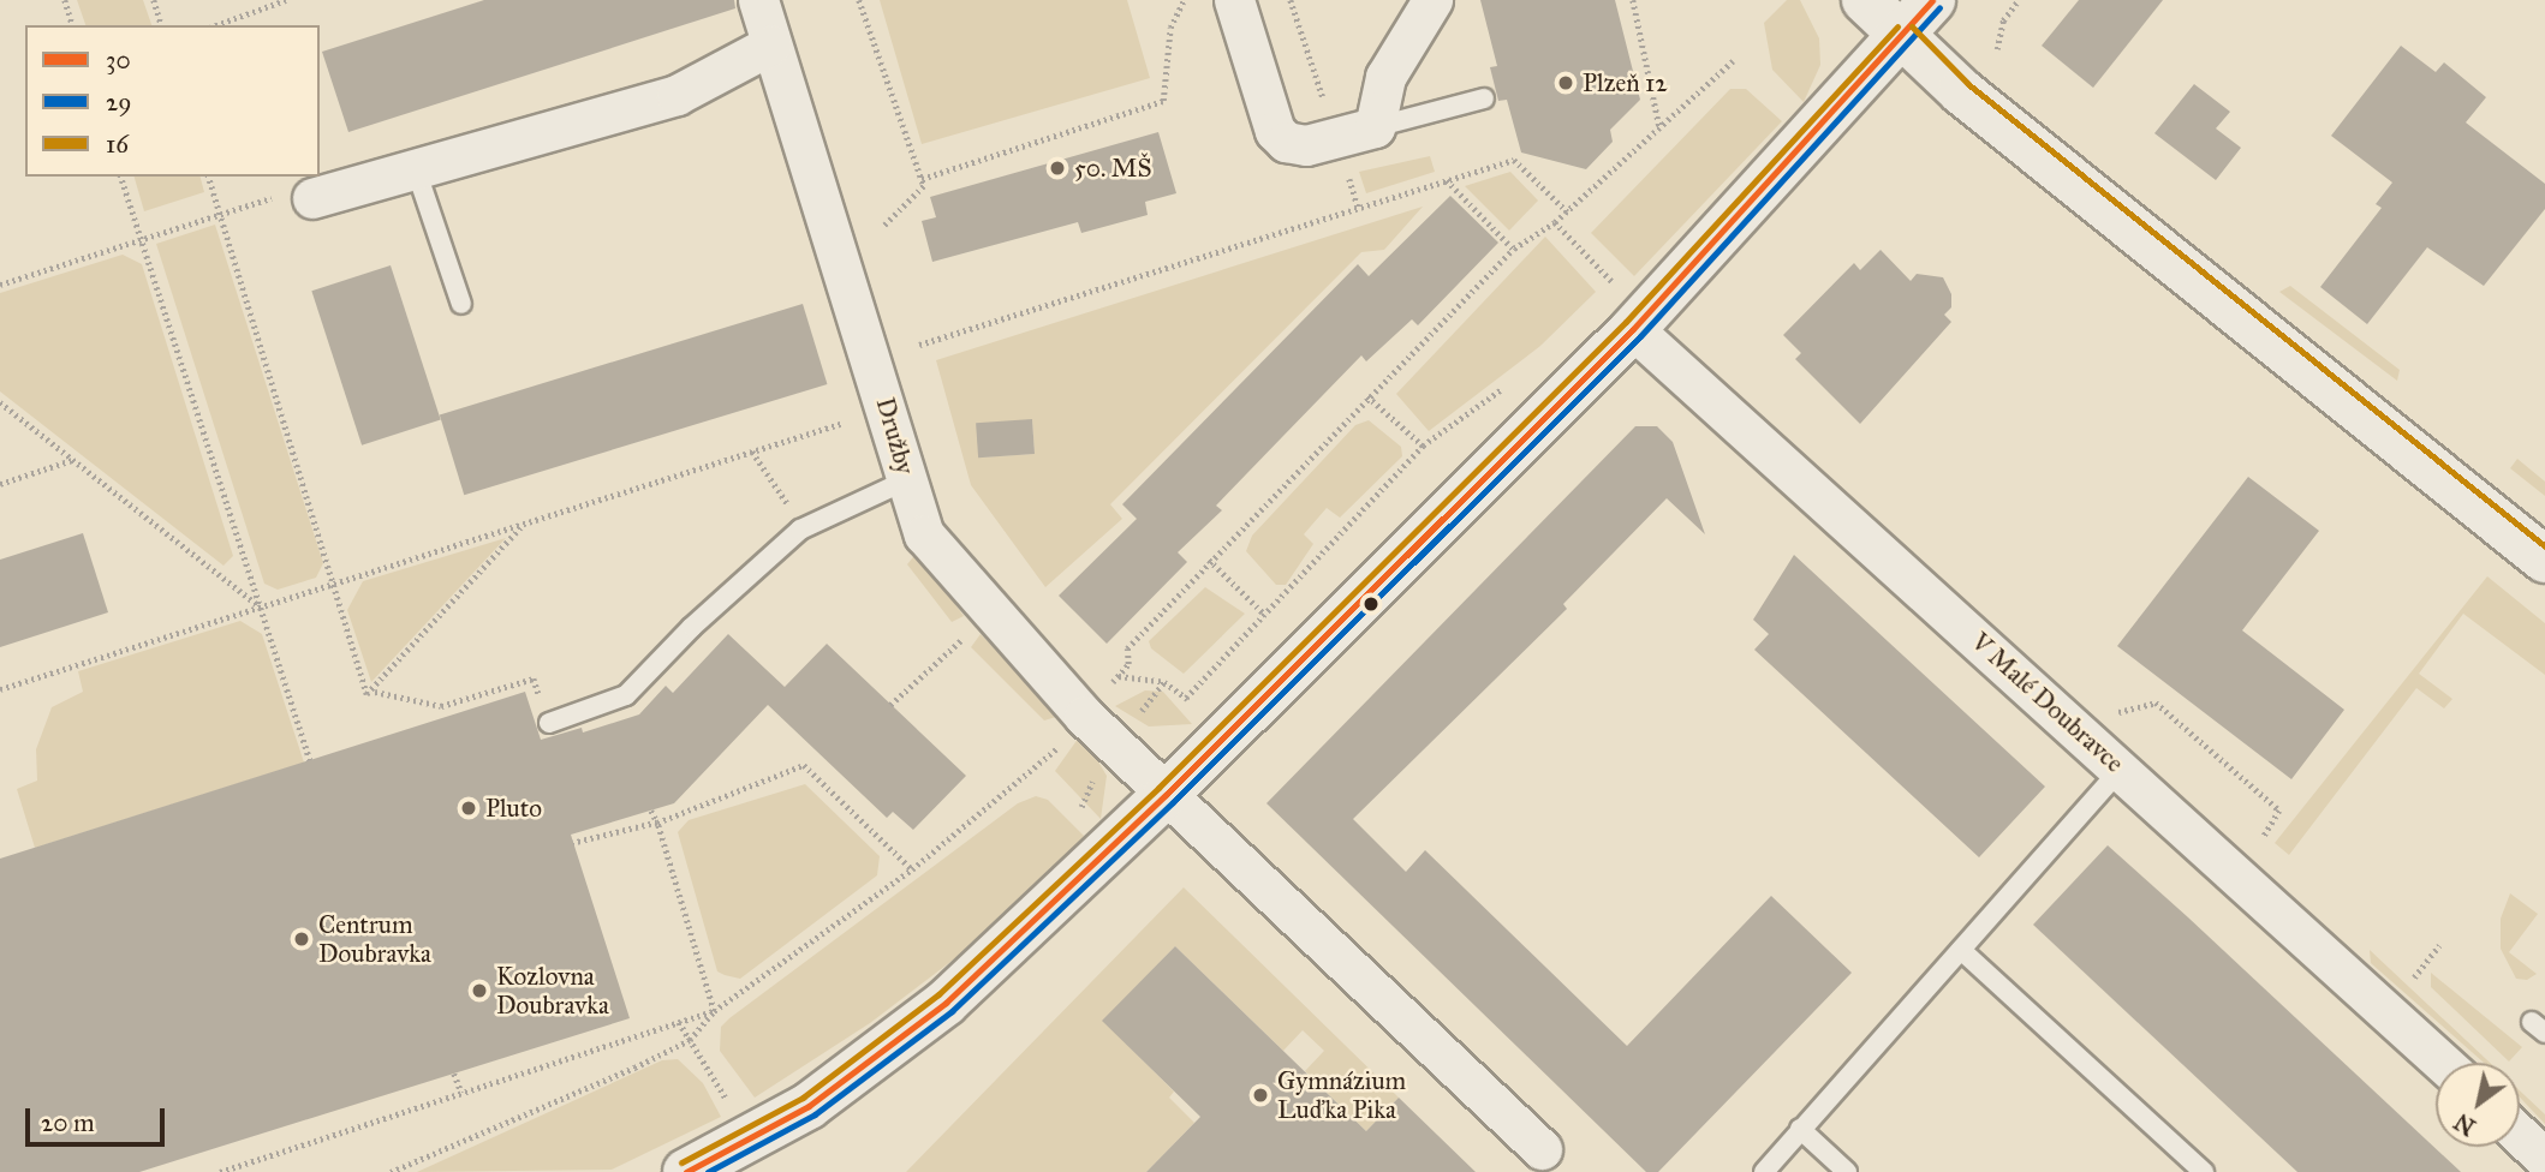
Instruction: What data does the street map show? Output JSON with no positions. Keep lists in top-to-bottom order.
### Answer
{
  "streets": {
    "street": ["Družby", "V Malé Doubravce"]
  },
  "places": [
    "Plzeň 12",
    "50. MŠ",
    "Pluto",
    "Centrum Doubravka",
    "Kozlovna Doubravka",
    "Gymnázium Luďka Pika"
  ],
  "lines": ["transit line 30", "transit line 29", "transit line 16"],
  "legend": ["30", "29", "16"],
  "scale_bar": "20 m",
  "north": "bottom left"
}
